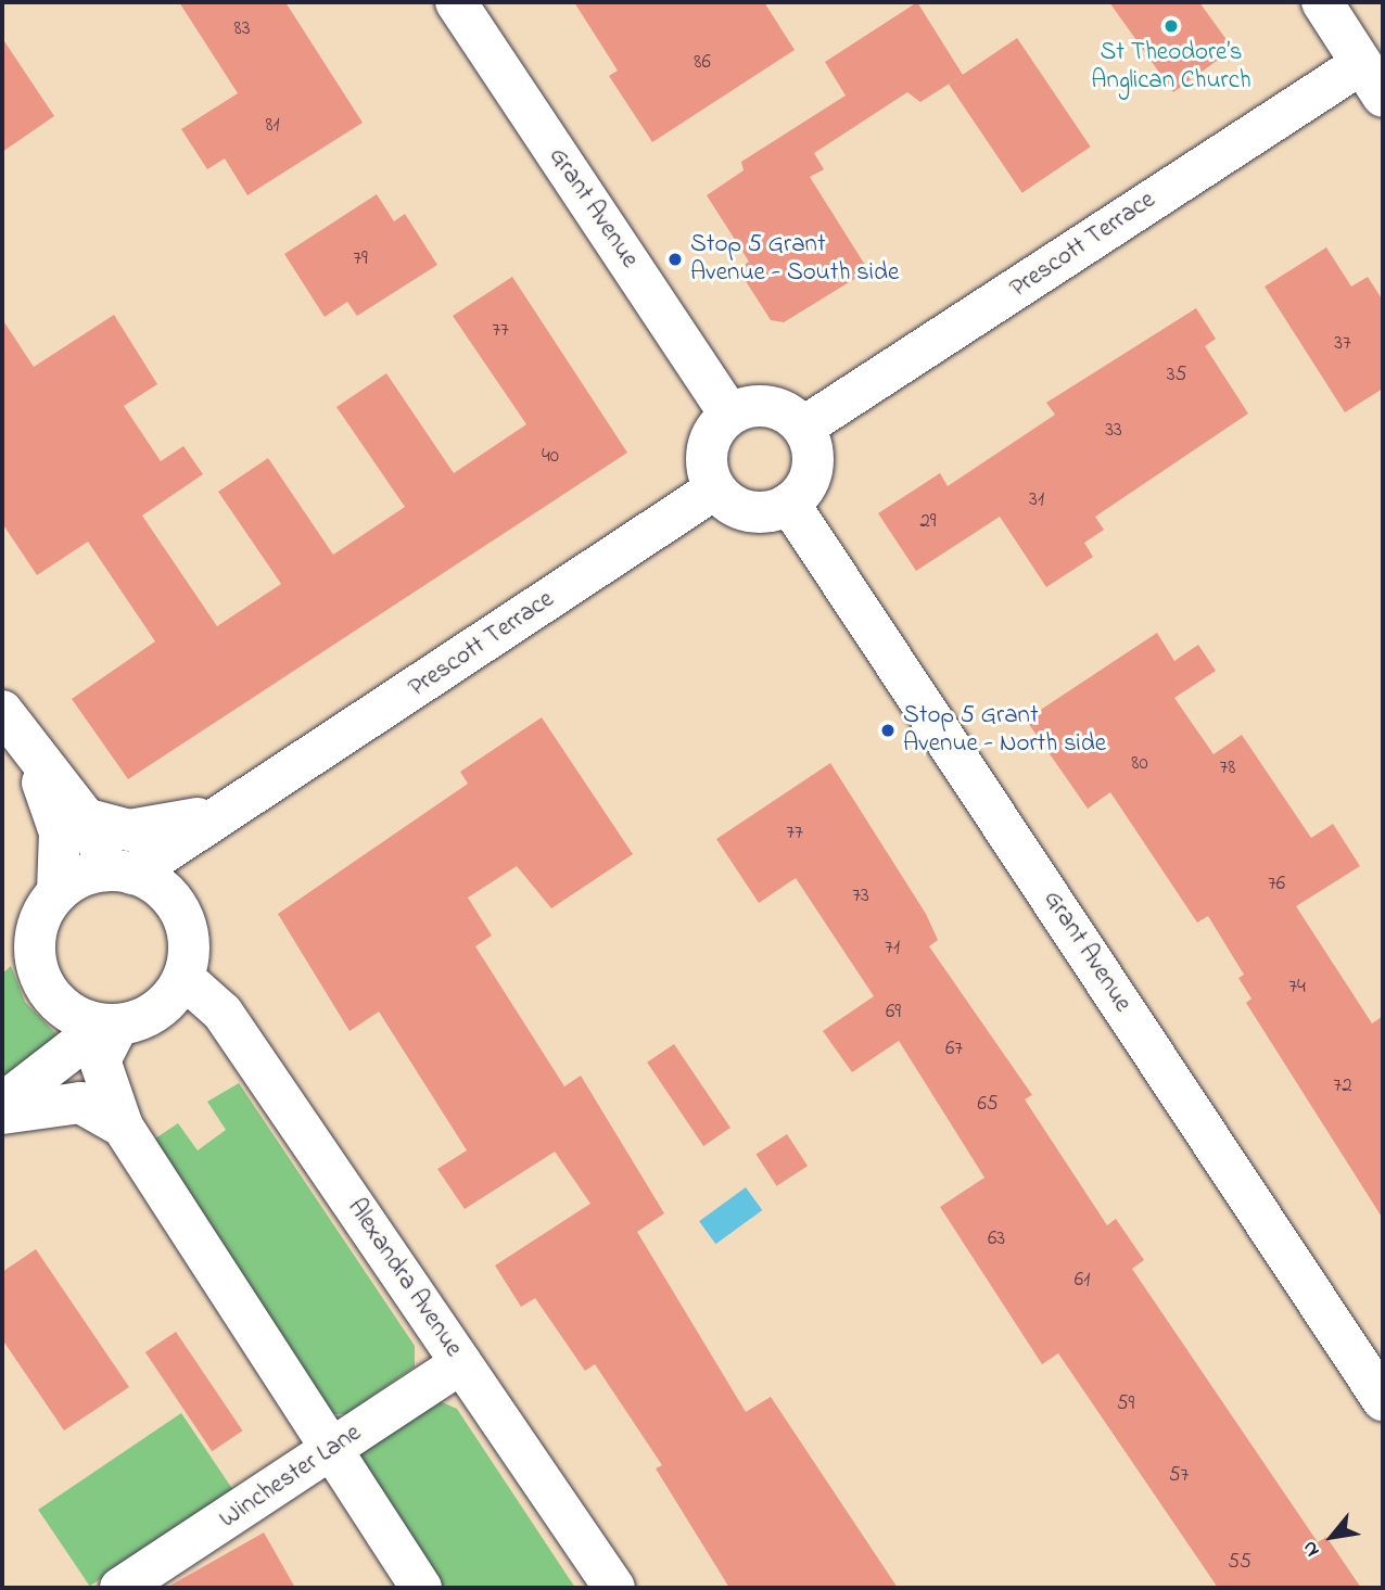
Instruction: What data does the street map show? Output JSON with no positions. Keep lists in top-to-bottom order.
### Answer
{
  "streets": {
    "street": [
      "Grant Avenue",
      "Prescott Terrace",
      "Alexandra Avenue",
      "Winchester Lane"
    ]
  },
  "crossings": [
    ["Grant Avenue", "Prescott Terrace"],
    ["Prescott Terrace", "Alexandra Avenue"],
    ["Alexandra Avenue", "Winchester Lane"]
  ],
  "places": ["St Theodore’s Anglican Church", "Stop 5 Grant Avenue - South side", "Stop 5 Grant Avenue - North side"],
  "house_numbers": [
    "83",
    "86",
    "81",
    "79",
    "77",
    "37",
    "35",
    "33",
    "40",
    "31",
    "29",
    "80",
    "78",
    "77",
    "76",
    "73",
    "71",
    "74",
    "69",
    "67",
    "72",
    "65",
    "63",
    "61",
    "59",
    "57",
    "55"
  ],
  "north": "bottom left"
}
